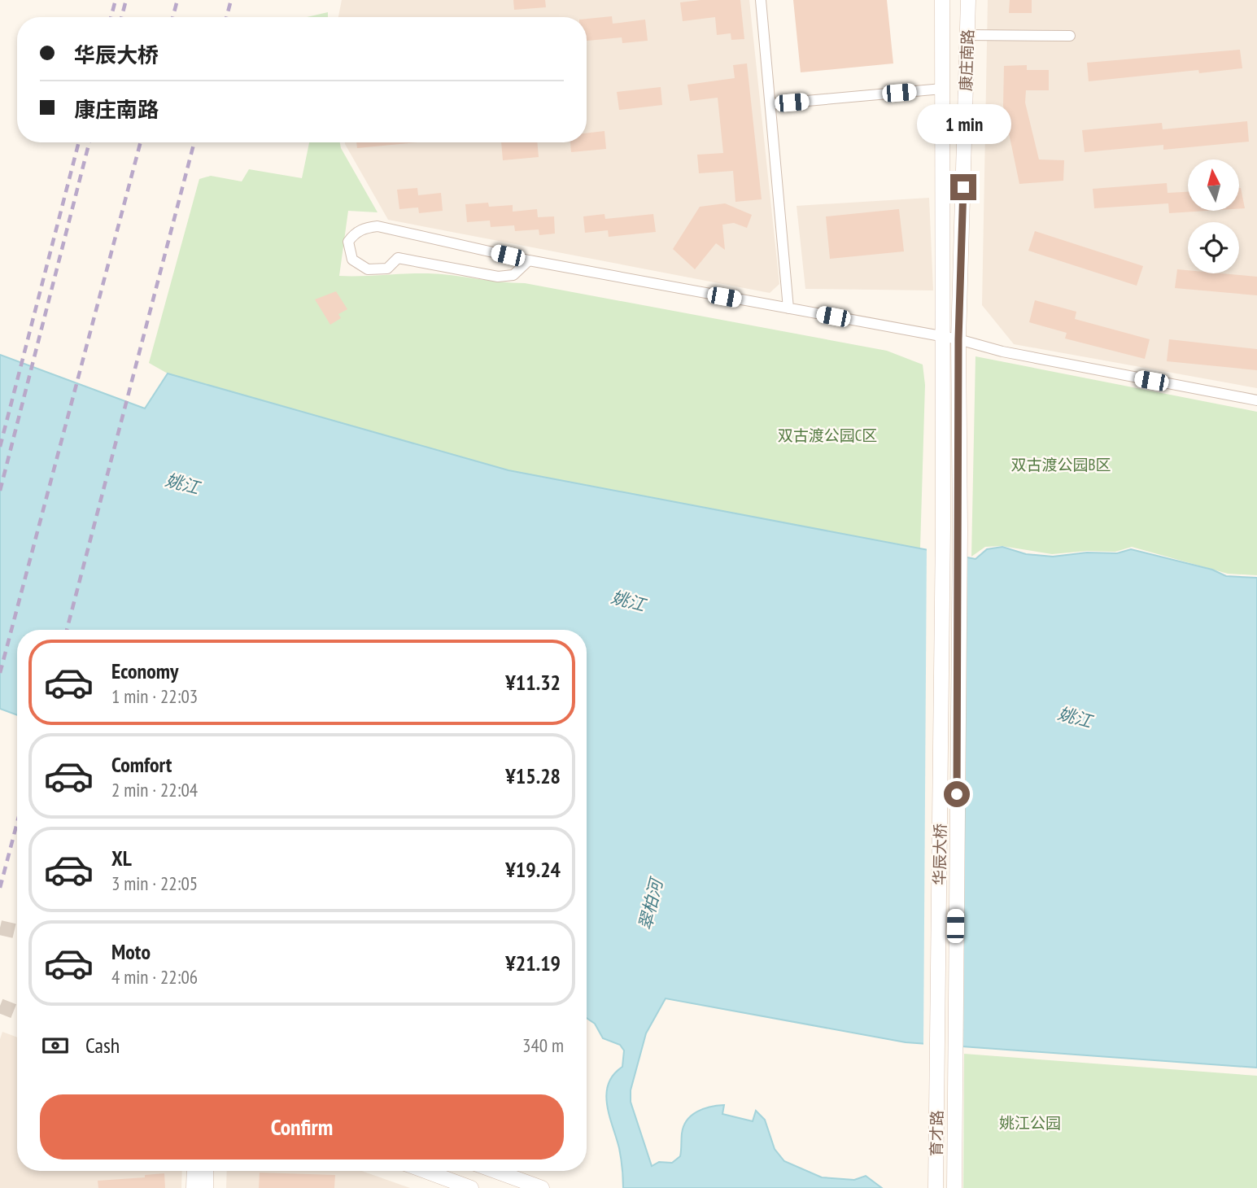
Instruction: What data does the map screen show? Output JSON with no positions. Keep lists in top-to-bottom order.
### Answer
{
  "streets": {
    "main road": ["康庄南路", "华辰大桥", "育才路"]
  },
  "crossings": [
    ["康庄南路", "华辰大桥"],
    ["华辰大桥", "育才路"]
  ],
  "water": ["姚江", "翠柏河"],
  "parks": ["双古渡公园C区", "双古渡公园B区", "姚江公园"],
  "north": "top",
  "page": {
    "banner": ["华辰大桥", "康庄南路"],
    "bubble": "1 min",
    "list": [
      {
        "name": "Economy",
        "note": "1 min · 22:03",
        "value": "¥11.32"
      },
      {
        "name": "Comfort",
        "note": "2 min · 22:04",
        "value": "¥15.28"
      },
      {
        "name": "XL",
        "note": "3 min · 22:05",
        "value": "¥19.24"
      },
      {
        "name": "Moto",
        "note": "4 min · 22:06",
        "value": "¥21.19"
      }
    ],
    "pay": ["Cash", "340 m"],
    "buttons": "Confirm"
  }
}
